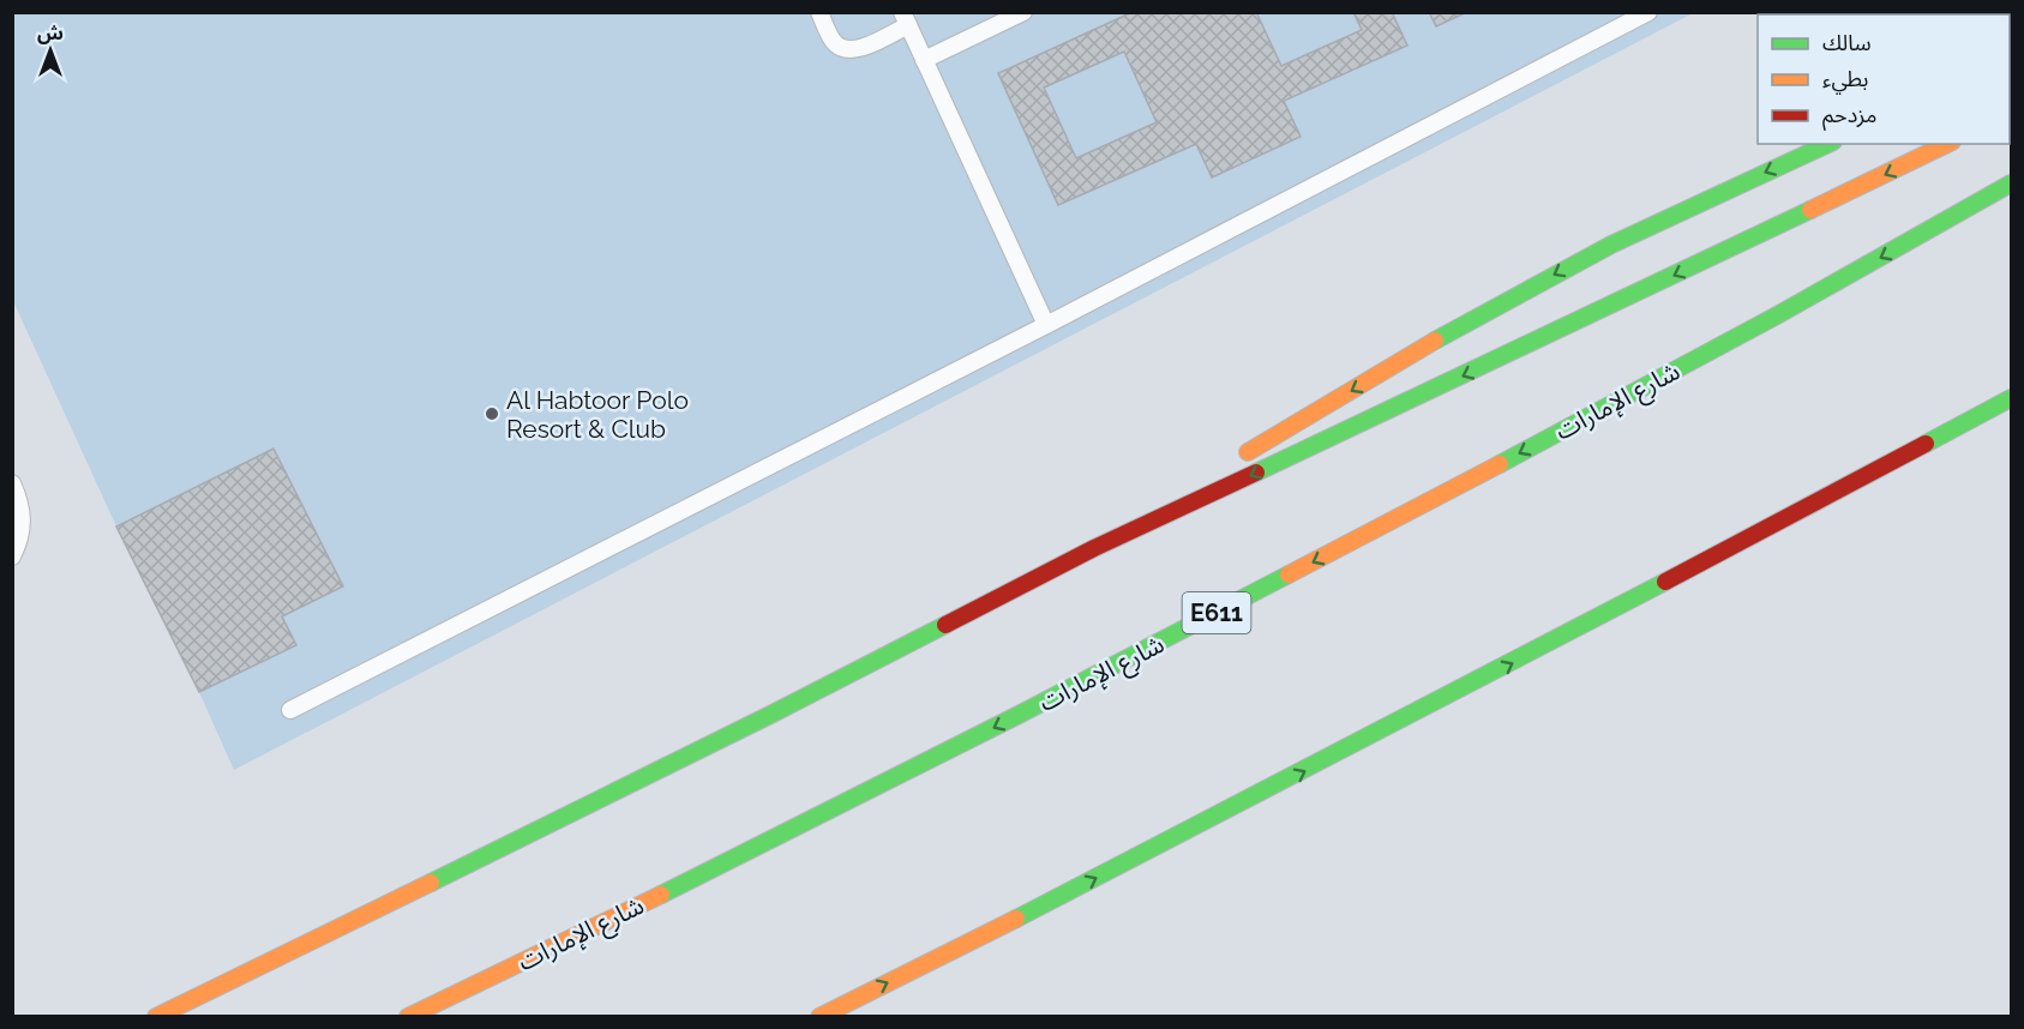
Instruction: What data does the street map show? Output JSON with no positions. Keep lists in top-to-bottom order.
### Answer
{
  "streets": {
    "highway": ["شارع الإمارات", "E611"]
  },
  "places": ["Al Habtoor Polo Resort & Club"],
  "legend": ["سالك", "بطيء", "مزدحم"],
  "north": "top"
}
